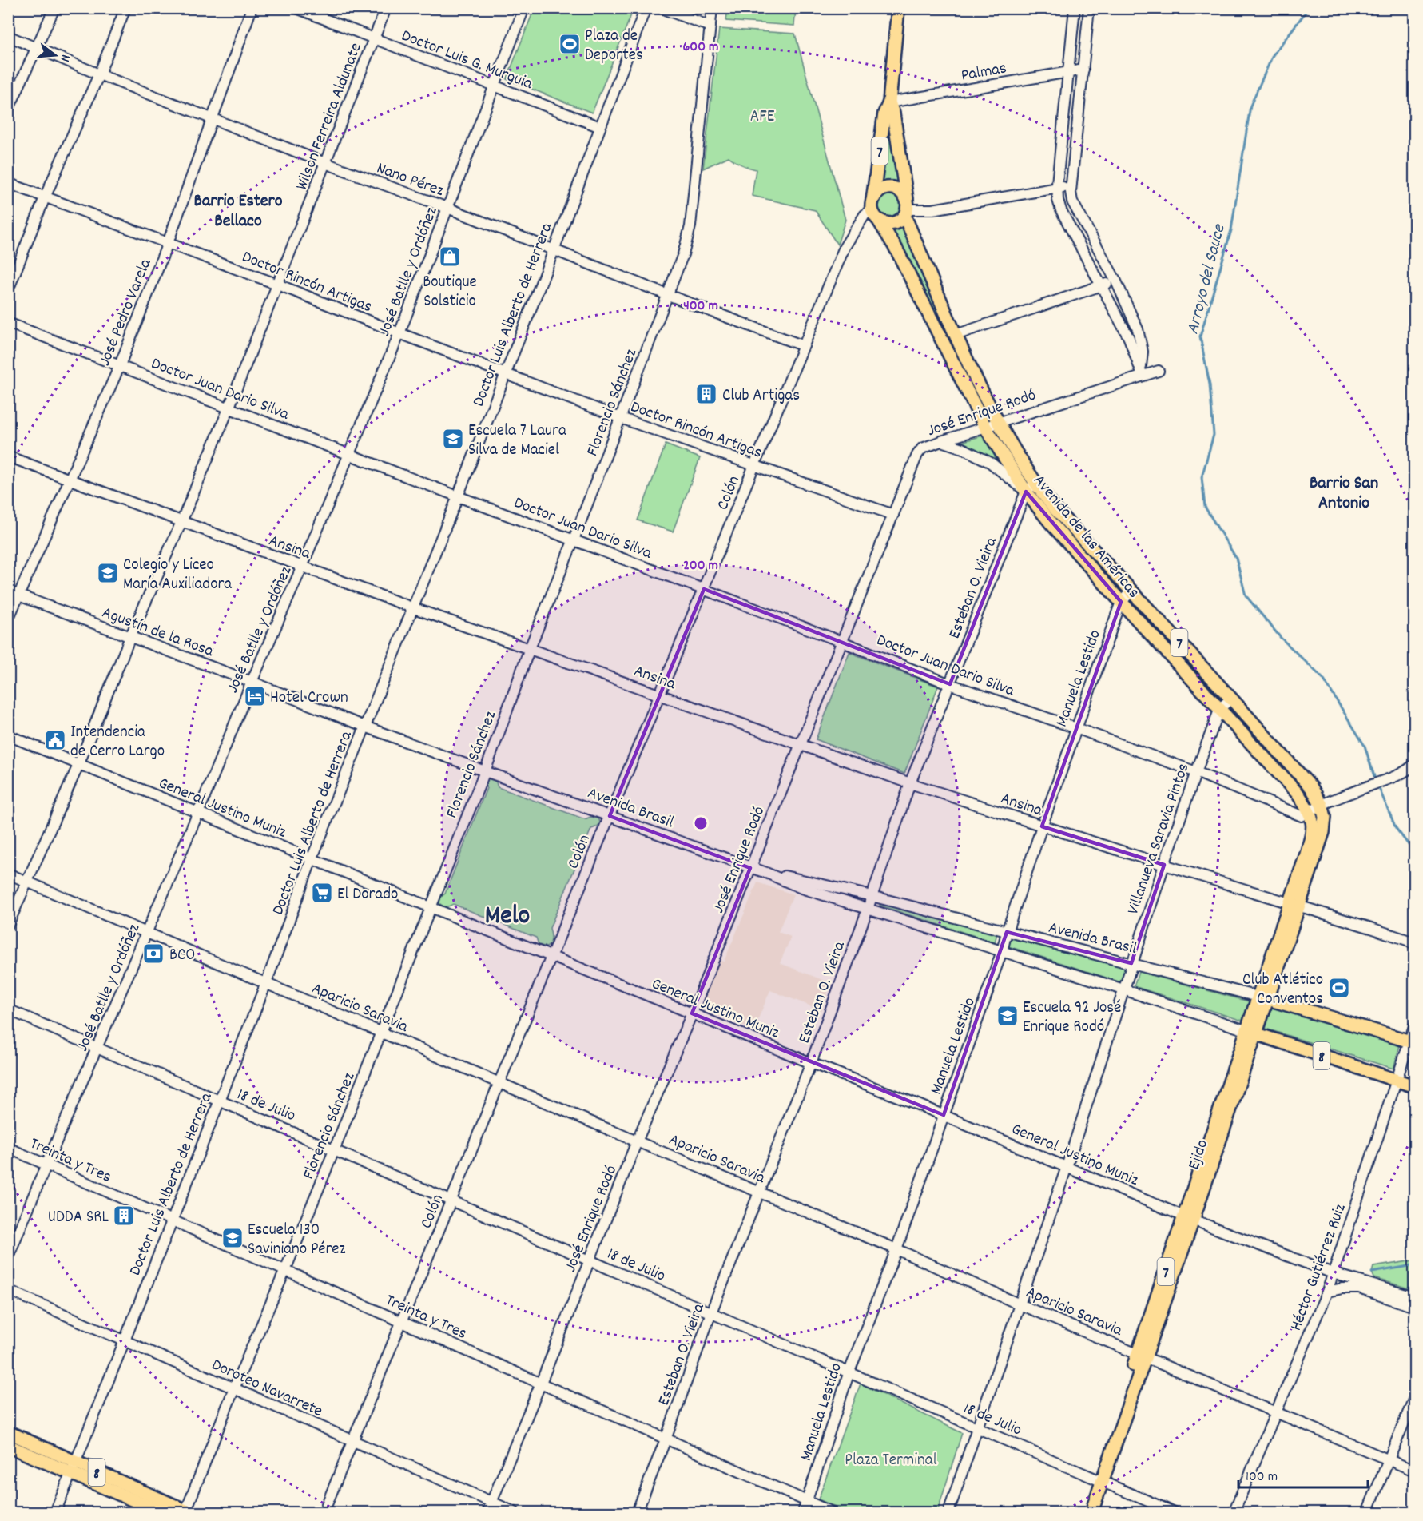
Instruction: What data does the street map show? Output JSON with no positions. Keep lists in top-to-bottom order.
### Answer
{
  "streets": {
    "main road": [
      "7",
      "Avenida de las Américas",
      "Avenida Brasil",
      "8",
      "Ejido"
    ],
    "street": [
      "Doctor Luis G. Murguia",
      "Palmas",
      "Wilson Ferreira Aldunate",
      "Nano Pérez",
      "José Batlle y Ordóñez",
      "Doctor Rincón Artigas",
      "José Pedro Varela",
      "Doctor Luis Alberto de Herrera",
      "Doctor Juan Dario Silva",
      "Florencio Sánchez",
      "José Enrique Rodó",
      "Colón",
      "Ansina",
      "Esteban O. Vieira",
      "Agustín de la Rosa",
      "Manuela Lestido",
      "General Justino Muniz",
      "Villanueva Saravia Pintos",
      "Aparicio Saravia",
      "18 de Julio",
      "Treinta y Tres",
      "Héctor Gutiérrez Ruiz",
      "Doroteo Navarrete"
    ]
  },
  "crossings": [
    ["Doctor Luis G. Murguia", "Wilson Ferreira Aldunate"],
    ["Doctor Luis G. Murguia", "José Batlle y Ordóñez"],
    ["Doctor Luis G. Murguia", "Doctor Luis Alberto de Herrera"],
    ["Palmas", "Avenida de las Américas"],
    ["Wilson Ferreira Aldunate", "Nano Pérez"],
    ["Wilson Ferreira Aldunate", "Doctor Rincón Artigas"],
    ["Wilson Ferreira Aldunate", "Doctor Juan Dario Silva"],
    ["Wilson Ferreira Aldunate", "Ansina"],
    ["Wilson Ferreira Aldunate", "Agustín de la Rosa"],
    ["Wilson Ferreira Aldunate", "General Justino Muniz"],
    ["Wilson Ferreira Aldunate", "Aparicio Saravia"],
    ["Nano Pérez", "José Batlle y Ordóñez"],
    ["Nano Pérez", "José Pedro Varela"],
    ["Nano Pérez", "Doctor Luis Alberto de Herrera"],
    ["Nano Pérez", "Florencio Sánchez"],
    ["Nano Pérez", "Colón"],
    ["José Batlle y Ordóñez", "Doctor Rincón Artigas"],
    ["José Batlle y Ordóñez", "Doctor Juan Dario Silva"],
    ["José Batlle y Ordóñez", "Ansina"],
    ["José Batlle y Ordóñez", "Agustín de la Rosa"],
    ["José Batlle y Ordóñez", "General Justino Muniz"],
    ["José Batlle y Ordóñez", "Aparicio Saravia"],
    ["José Batlle y Ordóñez", "18 de Julio"],
    ["José Batlle y Ordóñez", "Treinta y Tres"],
    ["Doctor Rincón Artigas", "José Pedro Varela"],
    ["Doctor Rincón Artigas", "Doctor Luis Alberto de Herrera"],
    ["Doctor Rincón Artigas", "Florencio Sánchez"],
    ["Doctor Rincón Artigas", "José Enrique Rodó"],
    ["Doctor Rincón Artigas", "Colón"],
    ["José Pedro Varela", "Doctor Juan Dario Silva"],
    ["José Pedro Varela", "Ansina"],
    ["José Pedro Varela", "Agustín de la Rosa"],
    ["Doctor Luis Alberto de Herrera", "Doctor Juan Dario Silva"],
    ["Doctor Luis Alberto de Herrera", "Ansina"],
    ["Doctor Luis Alberto de Herrera", "Agustín de la Rosa"],
    ["Doctor Luis Alberto de Herrera", "General Justino Muniz"],
    ["Doctor Luis Alberto de Herrera", "Aparicio Saravia"],
    ["Doctor Luis Alberto de Herrera", "8"],
    ["Doctor Luis Alberto de Herrera", "18 de Julio"],
    ["Doctor Luis Alberto de Herrera", "Treinta y Tres"],
    ["Doctor Luis Alberto de Herrera", "Doroteo Navarrete"],
    ["Doctor Juan Dario Silva", "Florencio Sánchez"],
    ["Doctor Juan Dario Silva", "José Enrique Rodó"],
    ["Doctor Juan Dario Silva", "Colón"],
    ["Doctor Juan Dario Silva", "Avenida de las Américas"],
    ["Doctor Juan Dario Silva", "Esteban O. Vieira"],
    ["Doctor Juan Dario Silva", "Manuela Lestido"],
    ["Doctor Juan Dario Silva", "Villanueva Saravia Pintos"],
    ["Doctor Juan Dario Silva", "Ejido"],
    ["Florencio Sánchez", "Ansina"],
    ["Florencio Sánchez", "Agustín de la Rosa"],
    ["Florencio Sánchez", "General Justino Muniz"],
    ["Florencio Sánchez", "Avenida Brasil"],
    ["Florencio Sánchez", "Aparicio Saravia"],
    ["Florencio Sánchez", "8"],
    ["Florencio Sánchez", "18 de Julio"],
    ["Florencio Sánchez", "Treinta y Tres"],
    ["Florencio Sánchez", "Doroteo Navarrete"],
    ["José Enrique Rodó", "Avenida de las Américas"],
    ["José Enrique Rodó", "Ansina"],
    ["José Enrique Rodó", "General Justino Muniz"],
    ["José Enrique Rodó", "Avenida Brasil"],
    ["José Enrique Rodó", "Aparicio Saravia"],
    ["José Enrique Rodó", "18 de Julio"],
    ["José Enrique Rodó", "Treinta y Tres"],
    ["José Enrique Rodó", "Doroteo Navarrete"],
    ["Colón", "Avenida de las Américas"],
    ["Colón", "Ansina"],
    ["Colón", "General Justino Muniz"],
    ["Colón", "Avenida Brasil"],
    ["Colón", "Aparicio Saravia"],
    ["Colón", "18 de Julio"],
    ["Colón", "Treinta y Tres"],
    ["Colón", "Doroteo Navarrete"],
    ["Avenida de las Américas", "Esteban O. Vieira"],
    ["Avenida de las Américas", "Manuela Lestido"],
    ["Avenida de las Américas", "Villanueva Saravia Pintos"],
    ["Avenida de las Américas", "Ejido"],
    ["Ansina", "Esteban O. Vieira"],
    ["Ansina", "Manuela Lestido"],
    ["Ansina", "Villanueva Saravia Pintos"],
    ["Ansina", "Ejido"],
    ["Esteban O. Vieira", "General Justino Muniz"],
    ["Esteban O. Vieira", "Avenida Brasil"],
    ["Esteban O. Vieira", "Aparicio Saravia"],
    ["Esteban O. Vieira", "18 de Julio"],
    ["Esteban O. Vieira", "Treinta y Tres"],
    ["Agustín de la Rosa", "Avenida Brasil"],
    ["Manuela Lestido", "General Justino Muniz"],
    ["Manuela Lestido", "Avenida Brasil"],
    ["Manuela Lestido", "Aparicio Saravia"],
    ["Manuela Lestido", "18 de Julio"],
    ["Manuela Lestido", "Treinta y Tres"],
    ["General Justino Muniz", "Villanueva Saravia Pintos"],
    ["General Justino Muniz", "Ejido"],
    ["General Justino Muniz", "Héctor Gutiérrez Ruiz"],
    ["Avenida Brasil", "Villanueva Saravia Pintos"],
    ["Avenida Brasil", "8"],
    ["Avenida Brasil", "Ejido"],
    ["Avenida Brasil", "Héctor Gutiérrez Ruiz"],
    ["Villanueva Saravia Pintos", "Aparicio Saravia"],
    ["Villanueva Saravia Pintos", "18 de Julio"],
    ["Aparicio Saravia", "Ejido"],
    ["Aparicio Saravia", "Héctor Gutiérrez Ruiz"],
    ["8", "Héctor Gutiérrez Ruiz"],
    ["18 de Julio", "Ejido"]
  ],
  "districts": ["Barrio Estero Bellaco", "Barrio San Antonio", "Melo"],
  "water": ["Arroyo del Sauce"],
  "parks": ["AFE", "Plaza Terminal"],
  "places": {
    "sports": ["Plaza de Deportes", "Club Atlético Conventos"],
    "shop": ["Boutique Solsticio"],
    "building": ["Club Artigas", "UDDA SRL"],
    "school or university": [
      "Escuela 7 Laura Silva de Maciel",
      "Colegio y Liceo María Auxiliadora",
      "Escuela 92 José Enrique Rodó",
      "Escuela 130 Saviniano Pérez"
    ],
    "hotel": ["Hotel Crown"],
    "public building": ["Intendencia de Cerro Largo"],
    "supermarket": ["El Dorado"],
    "bank": ["BCO"]
  },
  "scale_bar": "100 m",
  "north": "right",
  "rings": ["600 m", "400 m", "200 m"]
}
